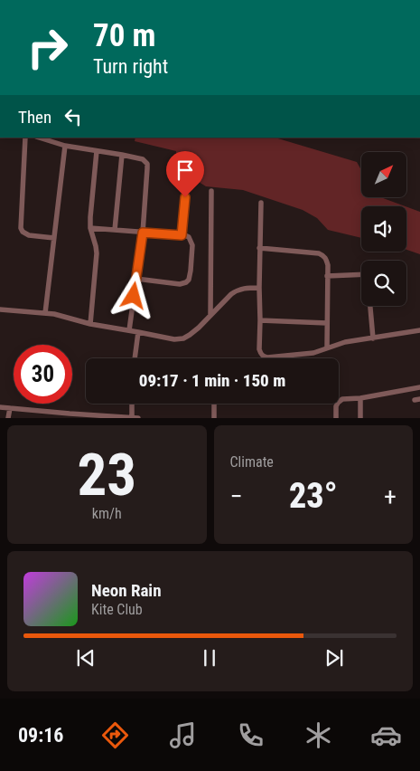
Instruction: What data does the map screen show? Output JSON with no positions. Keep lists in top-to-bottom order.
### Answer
{
  "north": "top right",
  "page": {
    "turn": ["70 m", "Turn right"],
    "then": "Then",
    "limit": "30",
    "trip": "09:17 · 1 min · 150 m",
    "tile": [
      ["23", "km/h"],
      "Climate"
    ],
    "heat": ["−", "23°", "+"],
    "song": ["Neon Rain", "Kite Club"],
    "tabs": "09:16"
  }
}
